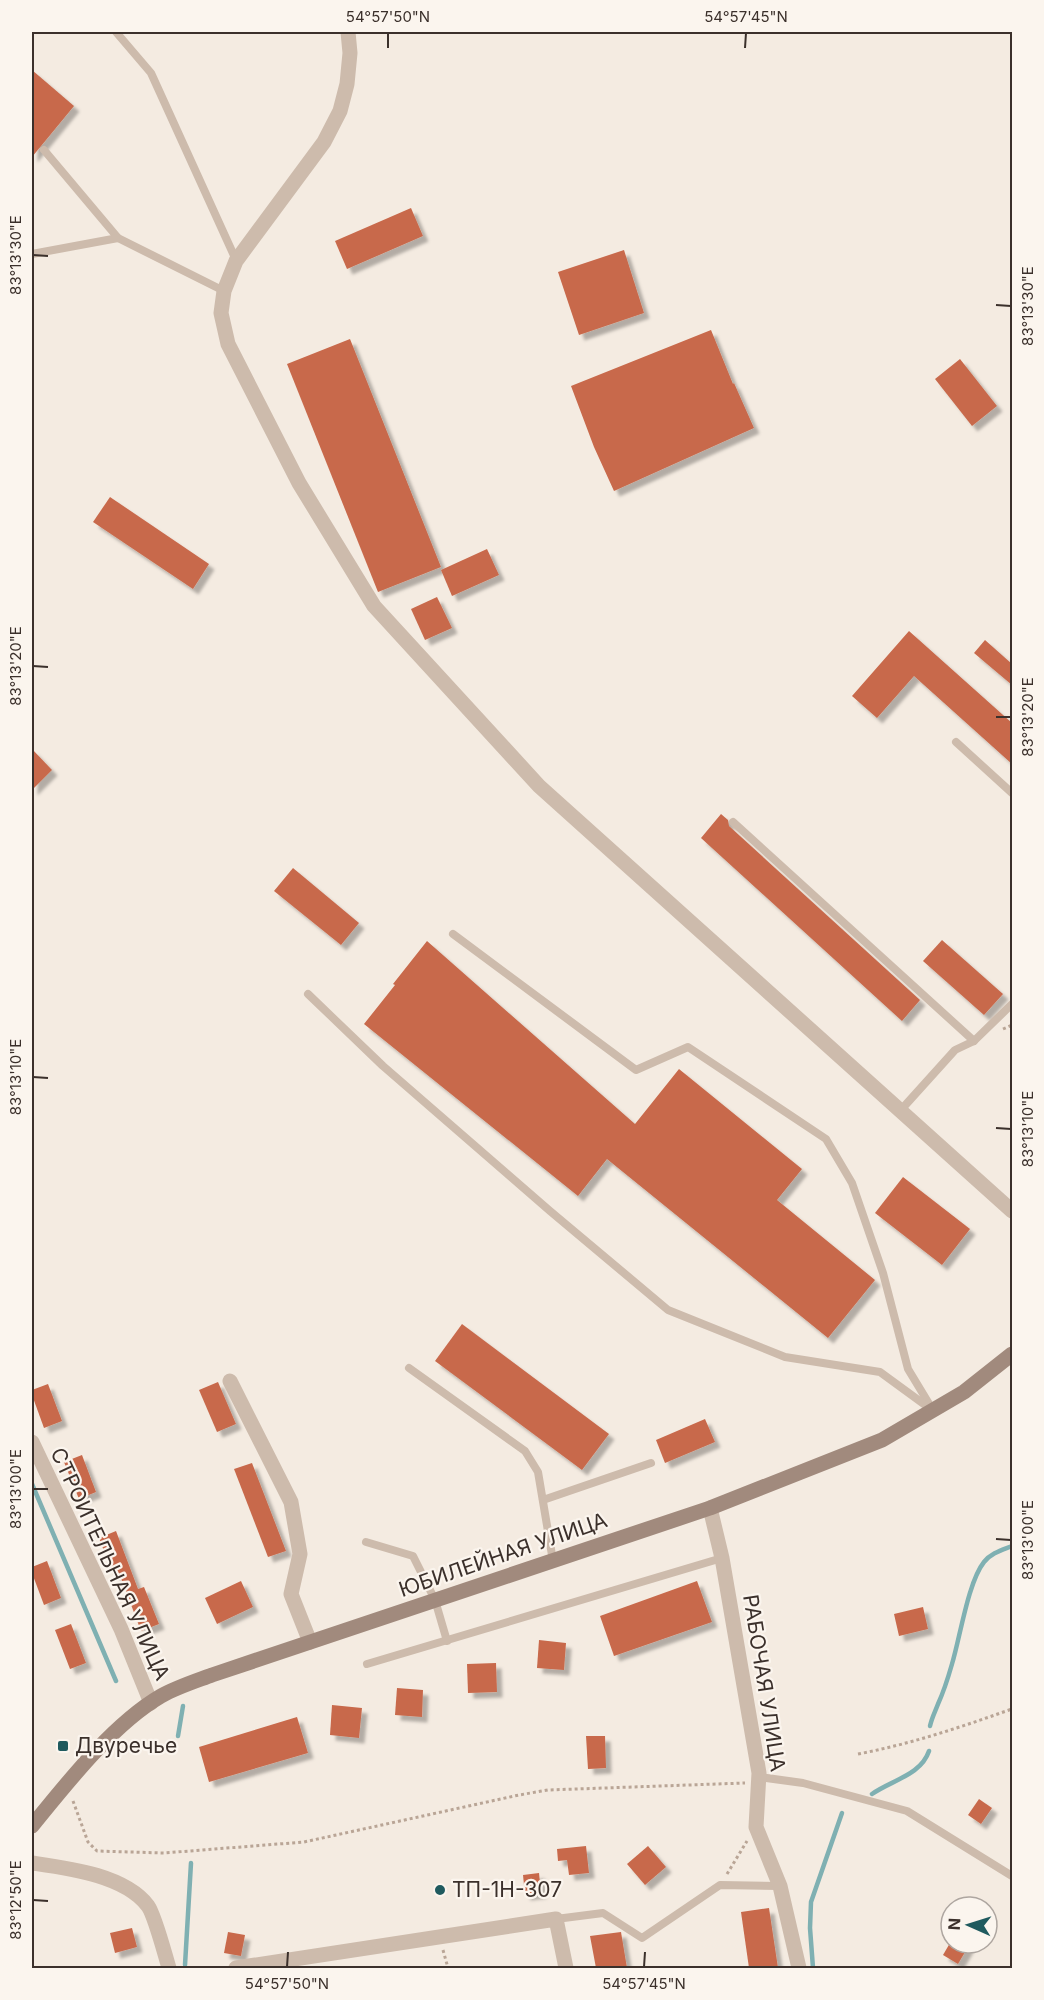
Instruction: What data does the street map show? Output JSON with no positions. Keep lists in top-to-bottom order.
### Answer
{
  "streets": {
    "main road": ["ЮБИЛЕЙНАЯ УЛИЦА"],
    "street": ["СТРОИТЕЛЬНАЯ УЛИЦА", "РАБОЧАЯ УЛИЦА"]
  },
  "crossings": [
    ["ЮБИЛЕЙНАЯ УЛИЦА", "СТРОИТЕЛЬНАЯ УЛИЦА"],
    ["ЮБИЛЕЙНАЯ УЛИЦА", "РАБОЧАЯ УЛИЦА"]
  ],
  "places": {
    "transit": ["Двуречье"],
    "other": ["ТП-1Н-307"]
  },
  "north": "left",
  "coordinates": [
    "54°57'50\"N",
    "54°57'45\"N",
    "83°13'30\"E",
    "83°13'20\"E",
    "83°13'10\"E",
    "83°13'00\"E",
    "83°12'50\"E"
  ]
}
